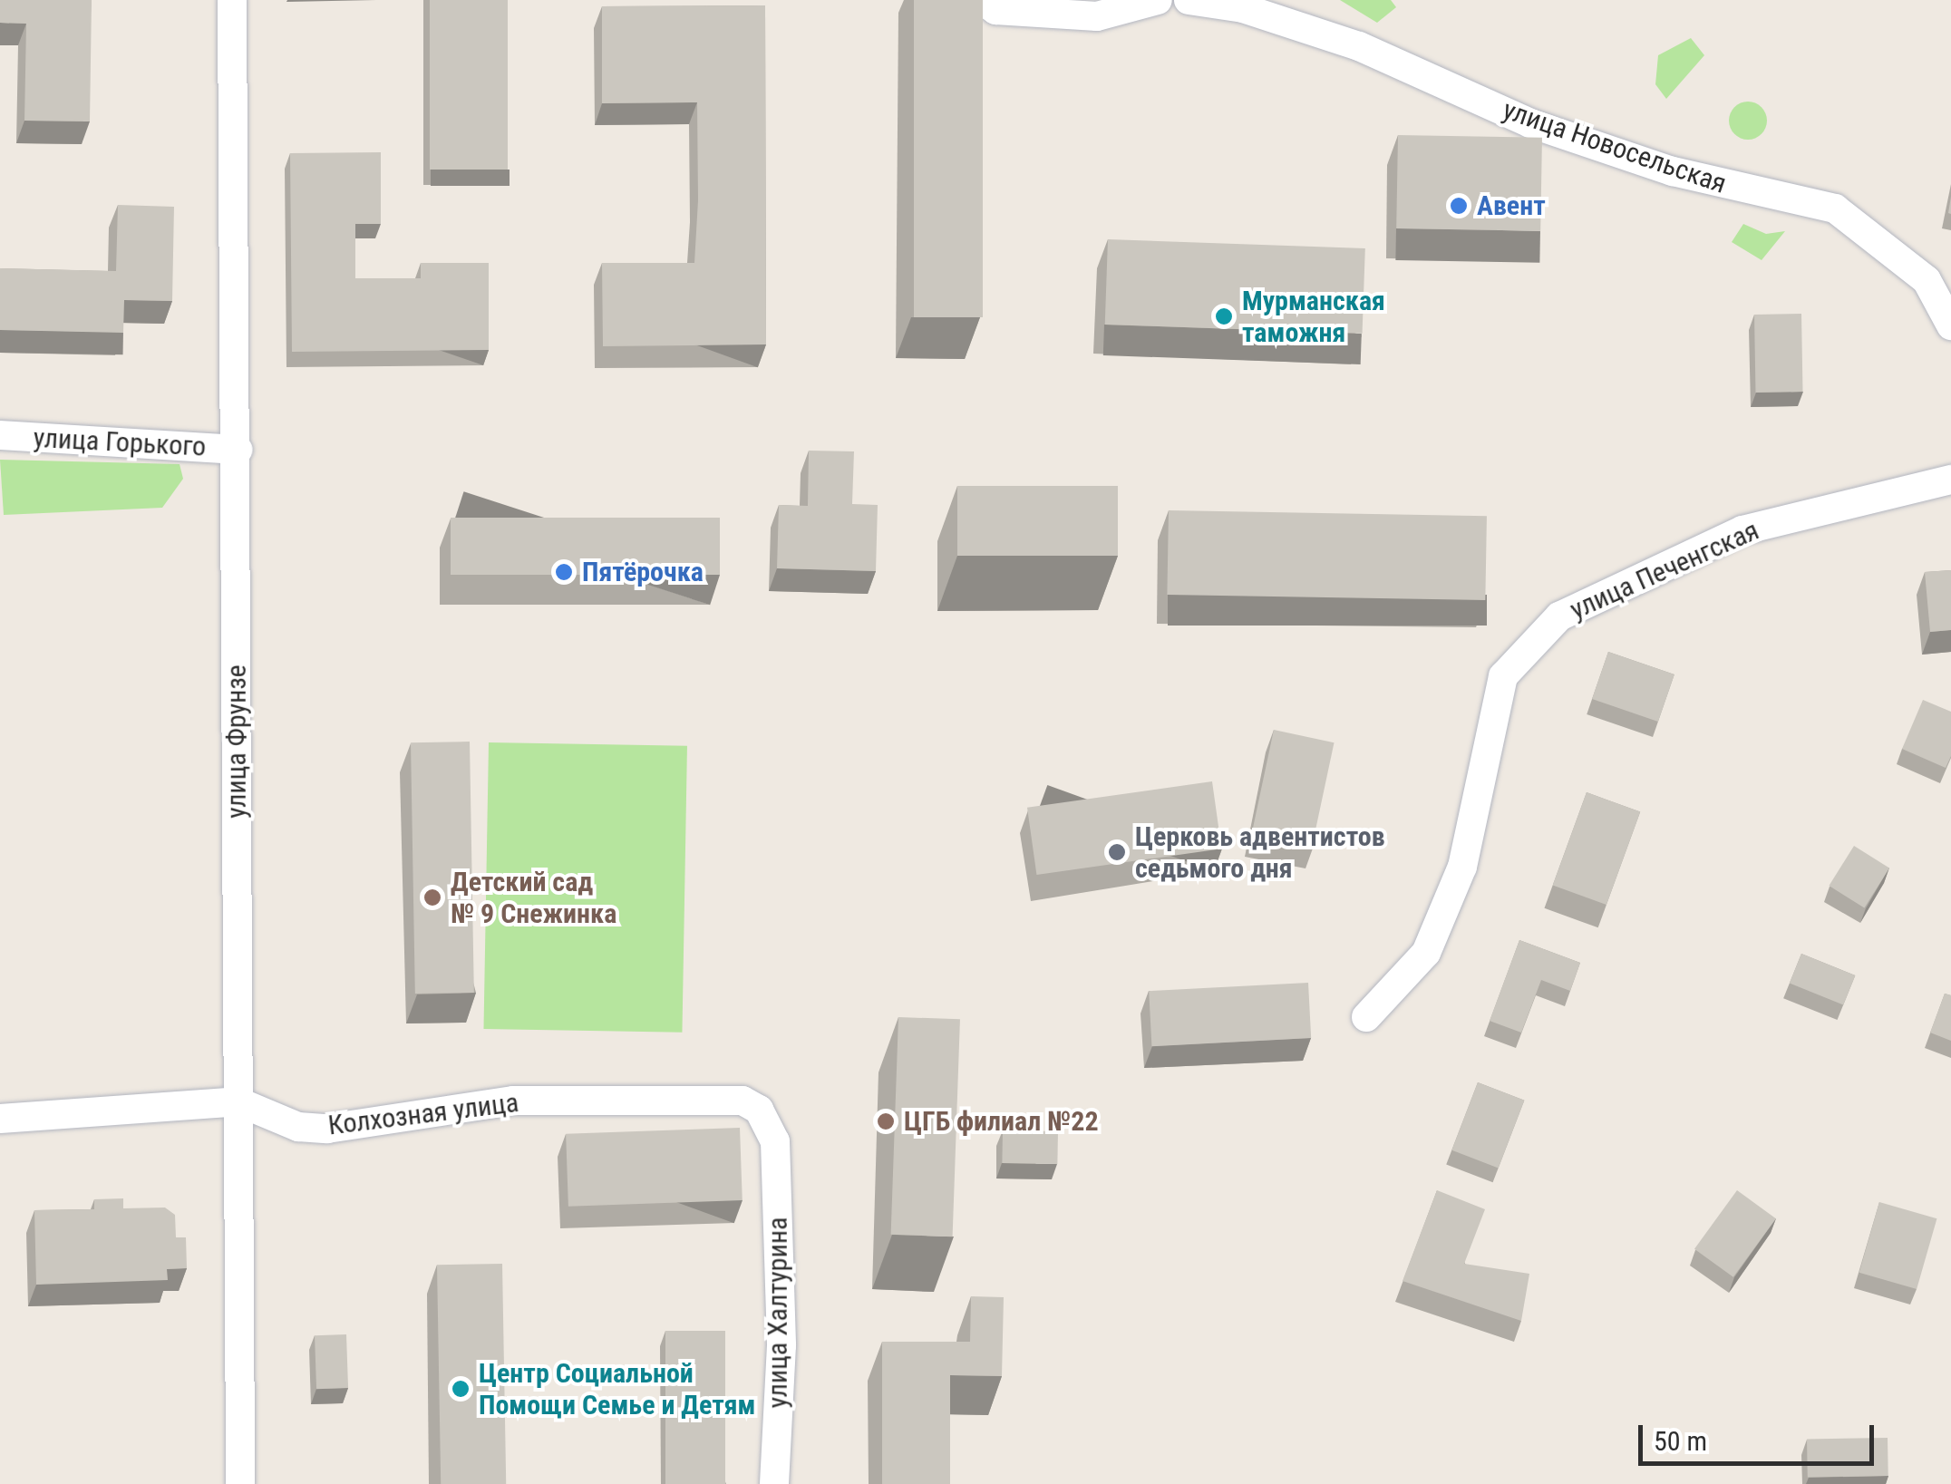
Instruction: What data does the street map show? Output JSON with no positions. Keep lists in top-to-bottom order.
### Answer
{
  "streets": {
    "street": [
      "улица Новосельская",
      "улица Горького",
      "улица Печенгская",
      "улица Фрунзе",
      "Колхозная улица",
      "улица Халтурина"
    ]
  },
  "crossings": [
    ["улица Горького", "улица Фрунзе"],
    ["улица Фрунзе", "Колхозная улица"],
    ["Колхозная улица", "улица Халтурина"]
  ],
  "places": [
    "Авент",
    "Мурманская таможня",
    "Пятёрочка",
    "Церковь адвентистов седьмого дня",
    "Детский сад № 9 Снежинка",
    "ЦГБ филиал №22",
    "Центр Социальной Помощи Семье и Детям"
  ],
  "scale_bar": "50 m"
}
